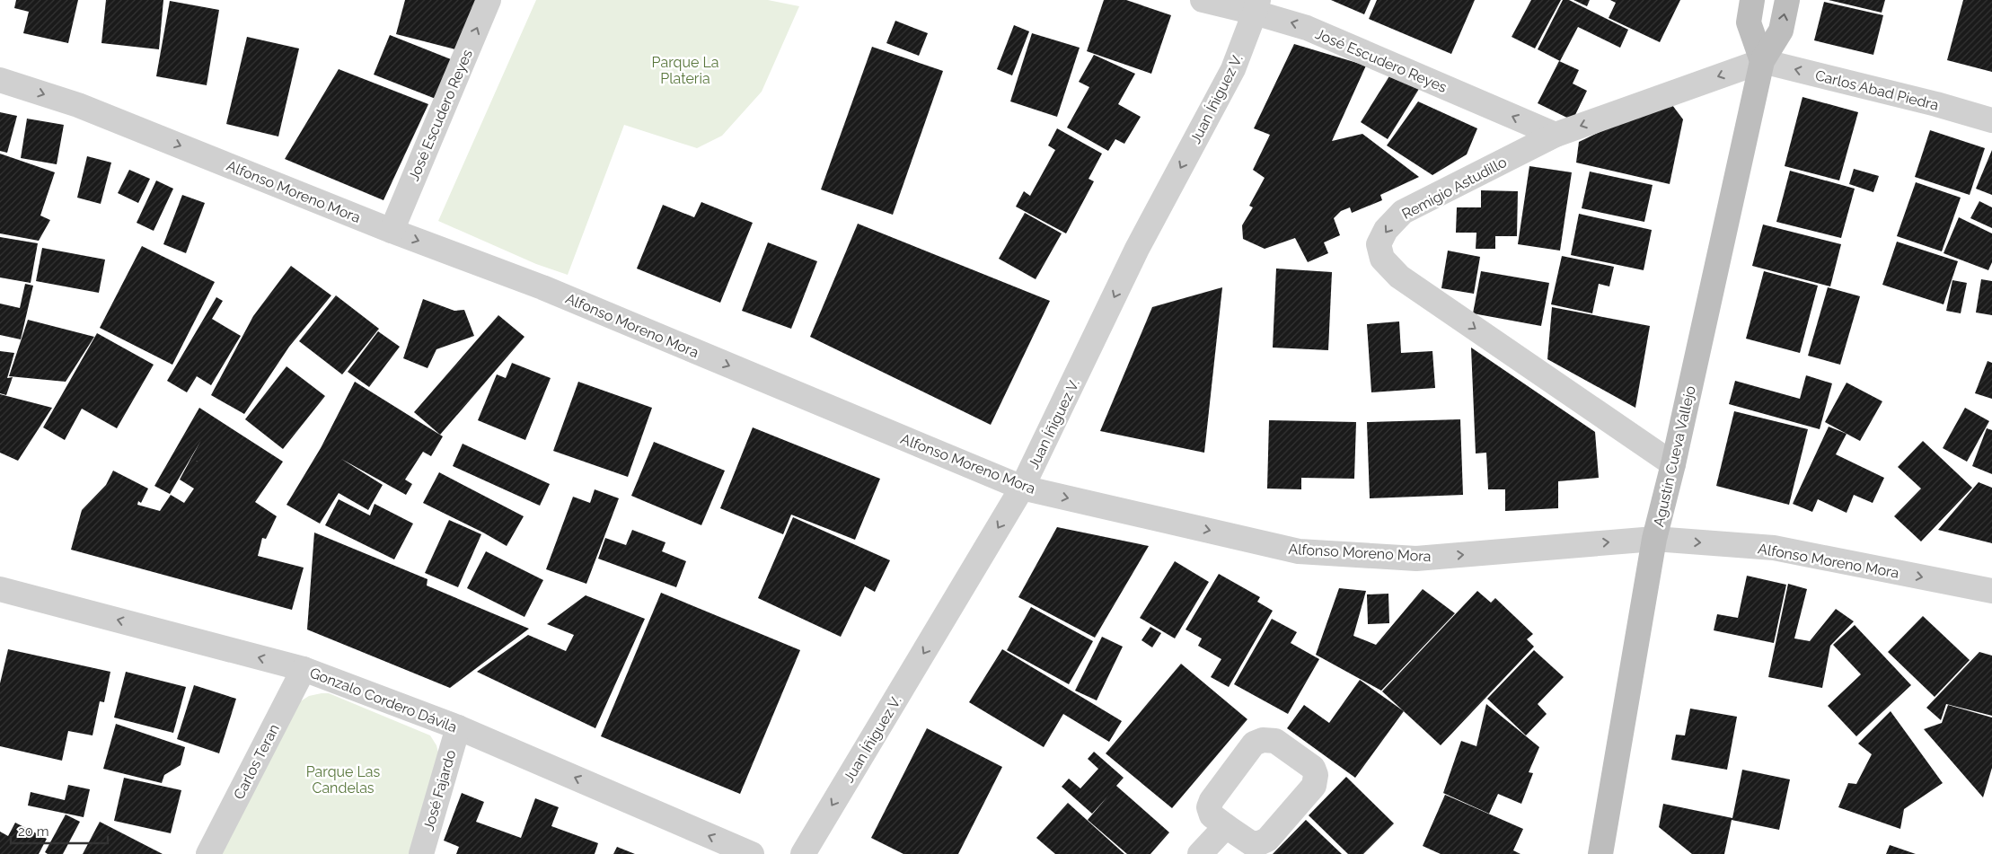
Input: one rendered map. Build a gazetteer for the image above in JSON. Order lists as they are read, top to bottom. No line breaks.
{"streets":{"street":["José Escudero Reyes","Carlos Abad Piedra","Juan Íñiguez V.","Remigio Astudillo","Alfonso Moreno Mora","Agustín Cueva Vallejo","Gonzalo Cordero Dávila","Carlos Teran","José Fajardo"]},"crossings":[["José Escudero Reyes","Juan Íñiguez V."],["José Escudero Reyes","Remigio Astudillo"],["José Escudero Reyes","Alfonso Moreno Mora"],["Carlos Abad Piedra","Remigio Astudillo"],["Carlos Abad Piedra","Agustín Cueva Vallejo"],["Juan Íñiguez V.","Alfonso Moreno Mora"],["Remigio Astudillo","Agustín Cueva Vallejo"],["Alfonso Moreno Mora","Agustín Cueva Vallejo"],["Gonzalo Cordero Dávila","Carlos Teran"],["Gonzalo Cordero Dávila","José Fajardo"]],"one_way":["Carlos Abad Piedra","Juan Íñiguez V.","Alfonso Moreno Mora","Gonzalo Cordero Dávila"],"parks":["Parque La Plateria","Parque Las Candelas"],"scale_bar":"20 m"}
